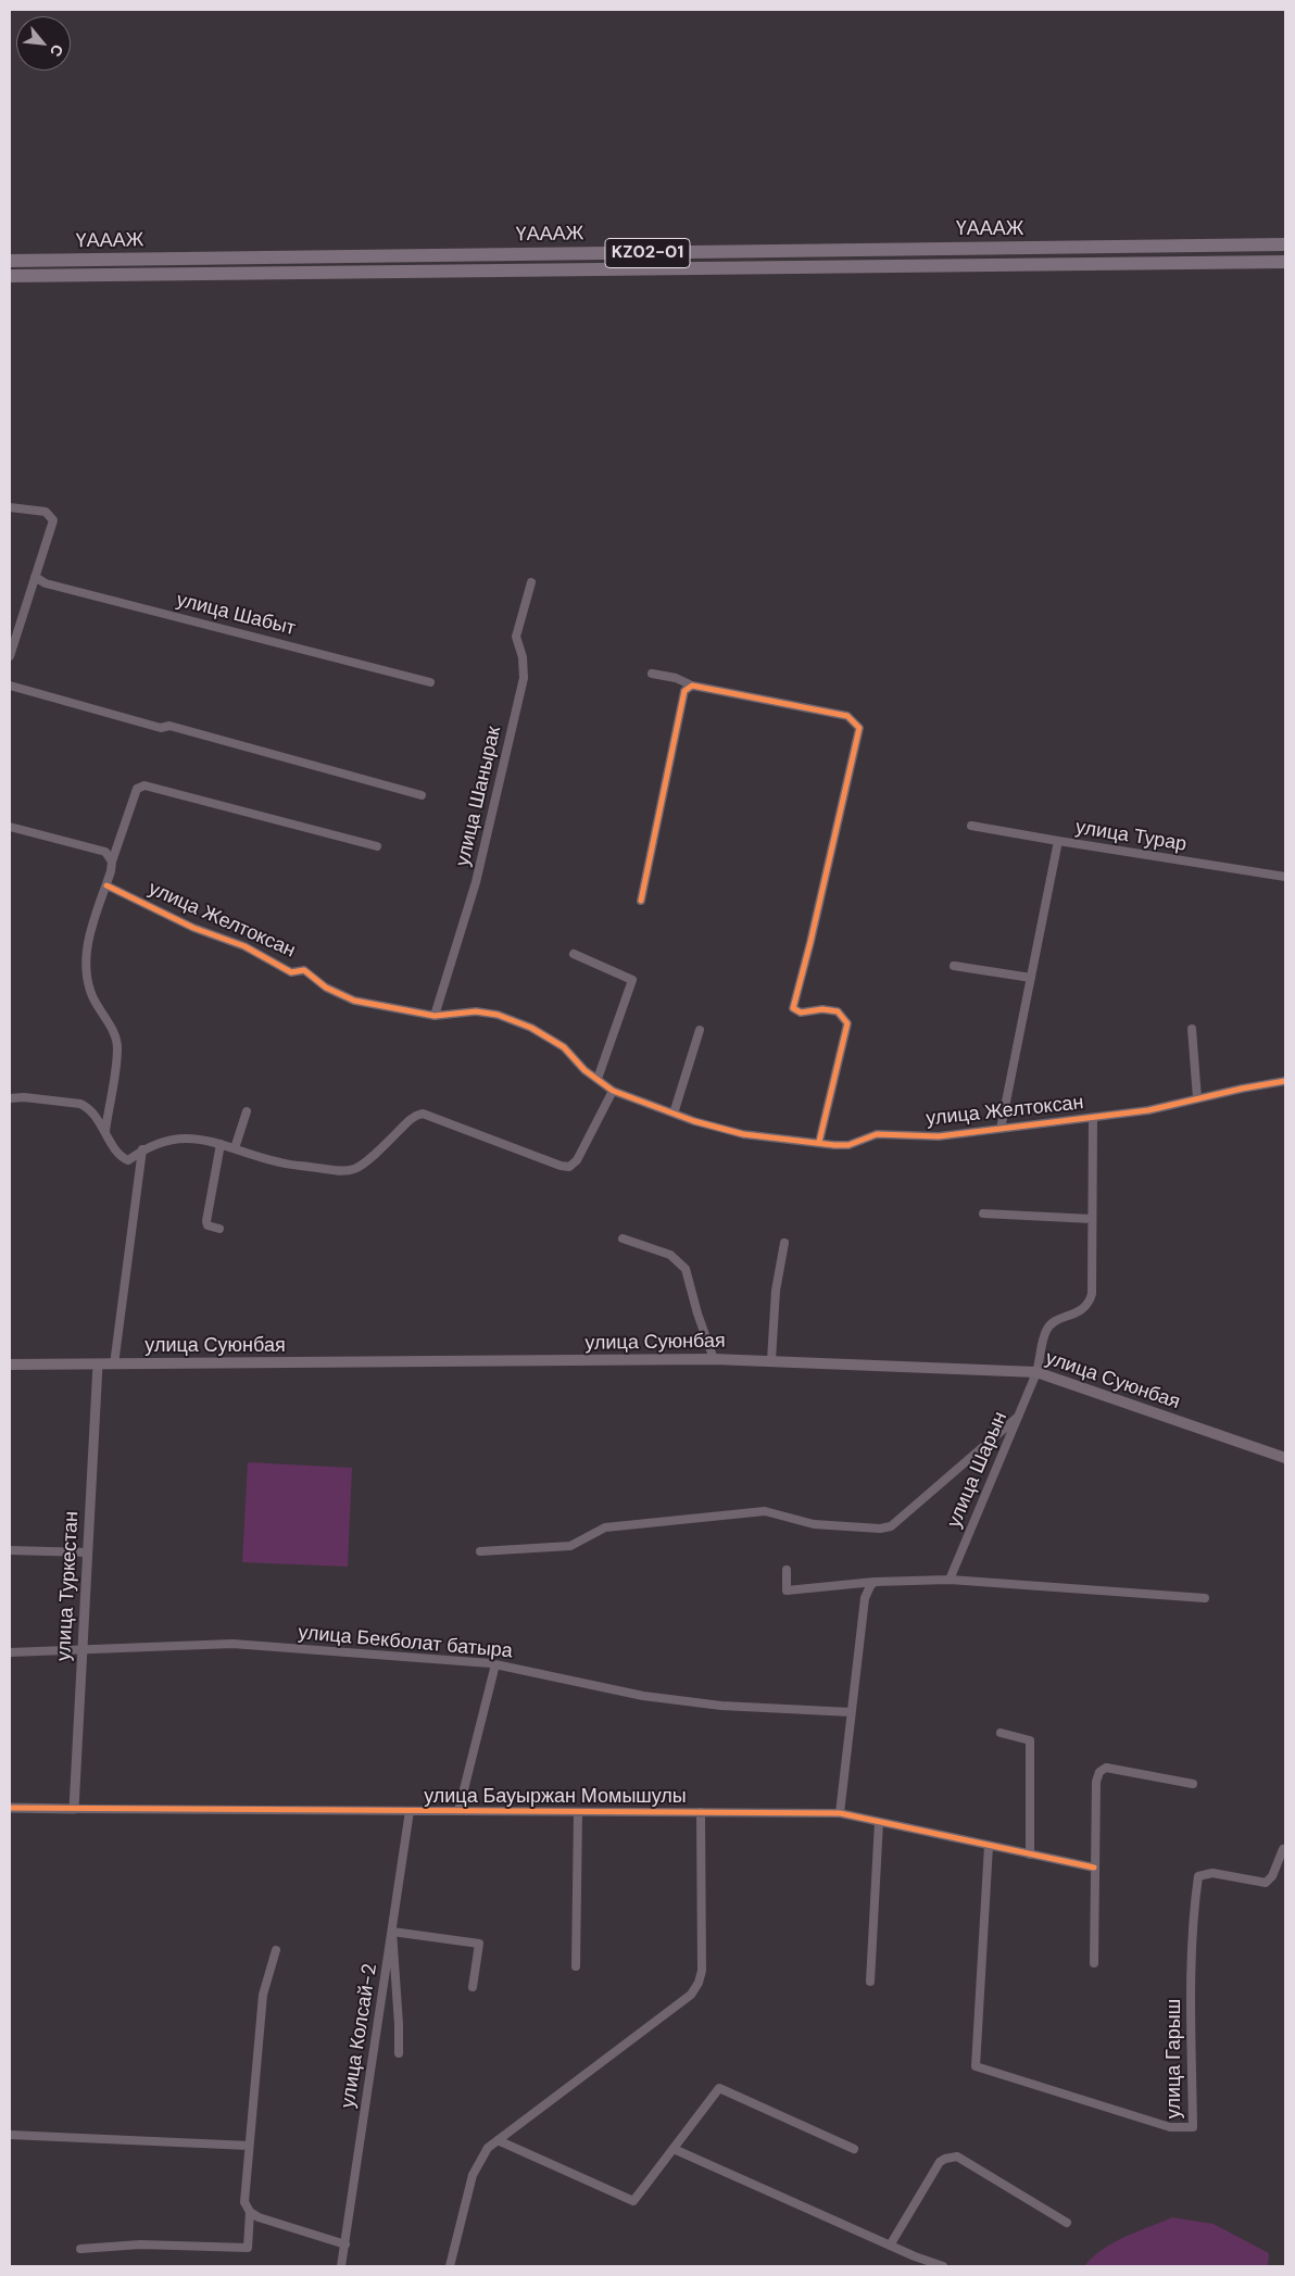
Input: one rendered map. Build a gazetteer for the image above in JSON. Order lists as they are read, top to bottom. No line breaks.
{"streets":{"highway":["ҮАААЖ","KZ02-01"],"main road":["улица Суюнбая"],"street":["улица Шабыт","улица Шанырак","улица Турар","улица Желтоксан","улица Шарын","улица Туркестан","улица Бекболат батыра","улица Бауыржан Момышулы","улица Колсай-2","улица Гарыш"]},"crossings":[["улица Шанырак","улица Желтоксан"],["улица Суюнбая","улица Шарын"],["улица Суюнбая","улица Туркестан"],["улица Туркестан","улица Бекболат батыра"],["улица Туркестан","улица Бауыржан Момышулы"],["улица Бауыржан Момышулы","улица Колсай-2"],["улица Бауыржан Момышулы","улица Гарыш"]],"north":"bottom right"}
